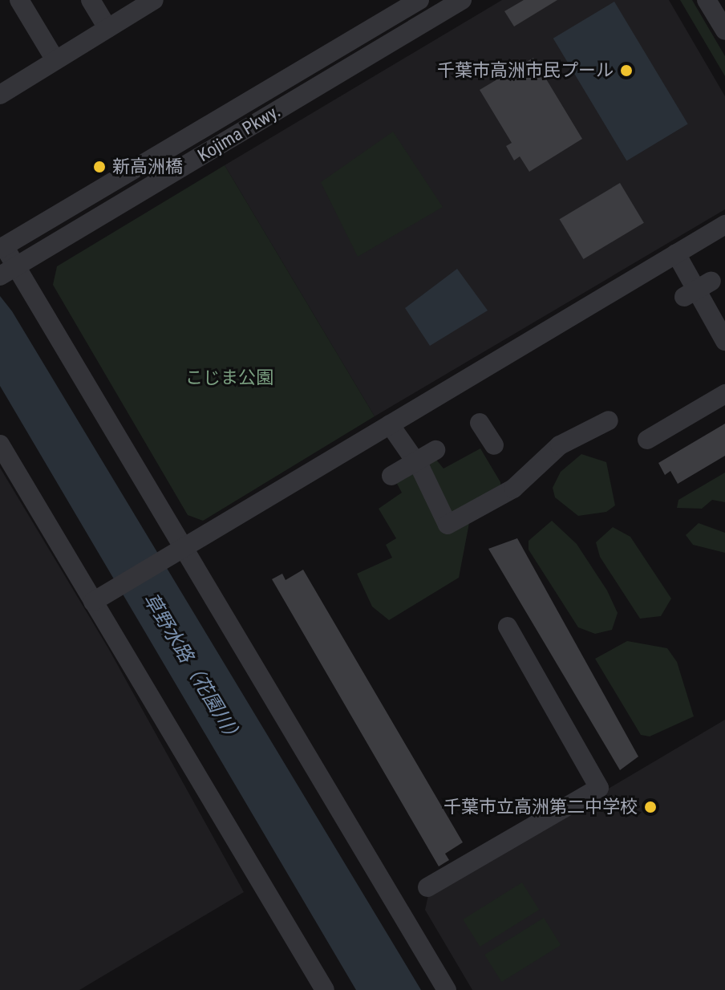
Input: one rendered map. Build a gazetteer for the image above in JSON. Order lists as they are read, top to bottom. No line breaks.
{"streets":{"street":["Kojima Pkwy."]},"water":["草野水路（花園川）"],"parks":["こじま公園"],"places":["千葉市高洲市民プール","新高洲橋","千葉市立高洲第二中学校"]}
